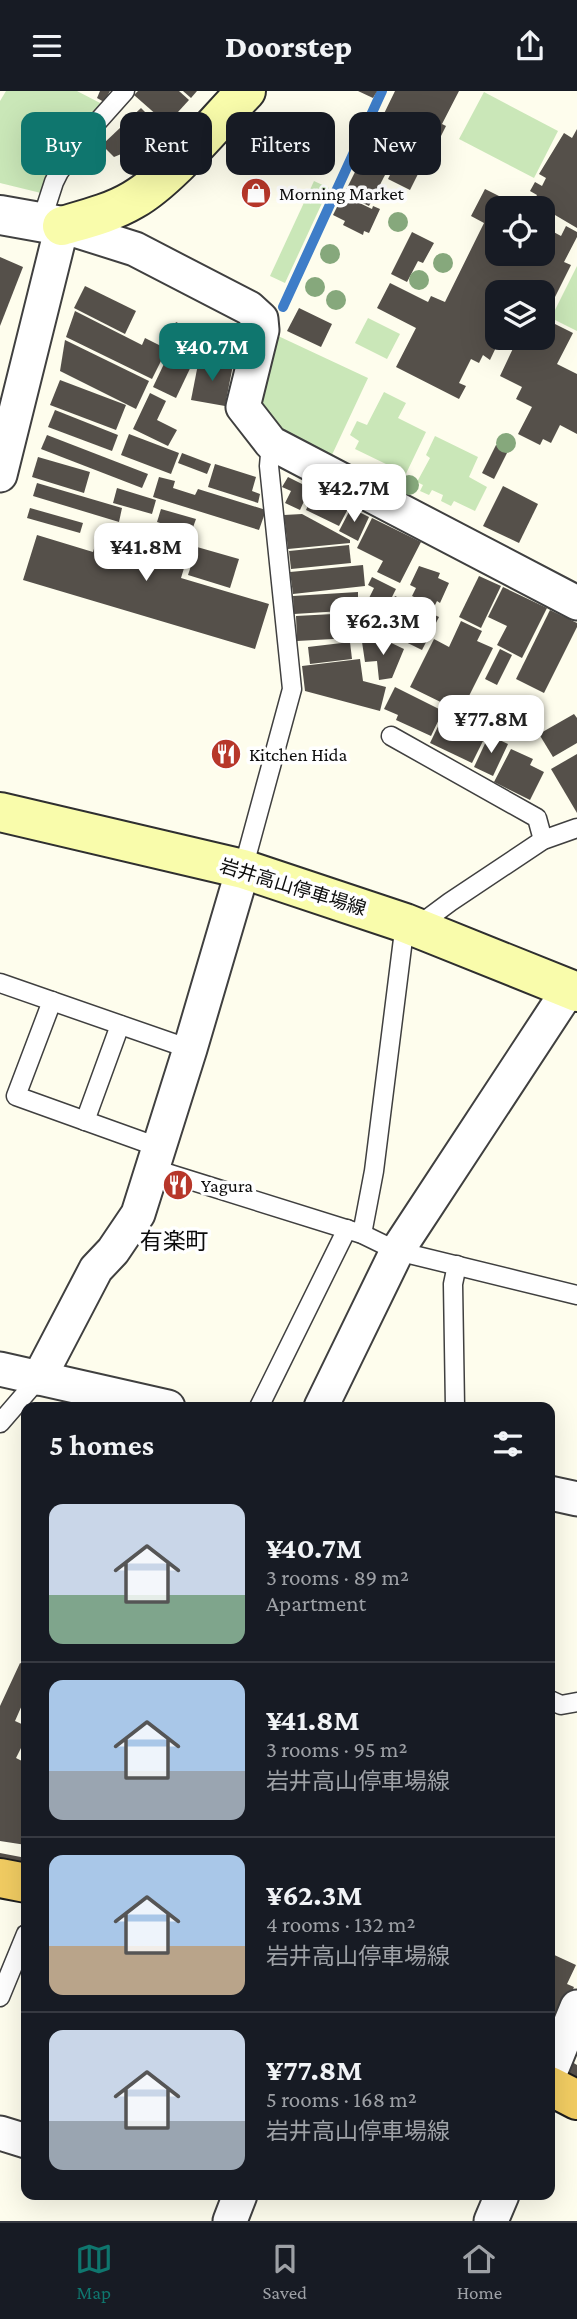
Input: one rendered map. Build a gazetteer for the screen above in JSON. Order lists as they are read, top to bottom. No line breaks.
{"streets":{"main road":["岩井高山停車場線"]},"districts":["有楽町"],"places":{"shop":["Morning Market"],"restaurant":["Kitchen Hida","Yagura"]},"page":{"header":"Doorstep","chip":["Buy","Rent","Filters","New"],"price":["¥40.7M","¥42.7M","¥41.8M","¥62.3M","¥77.8M"],"heading":"5 homes","list":[{"name":"¥40.7M","note":"3 rooms · 89 m² · Apartment"},{"name":"¥41.8M","note":"3 rooms · 95 m² · 岩井高山停車場線"},{"name":"¥62.3M","note":"4 rooms · 132 m² · 岩井高山停車場線"},{"name":"¥77.8M","note":"5 rooms · 168 m² · 岩井高山停車場線"}],"tabs":["Map","Saved","Home"]}}
